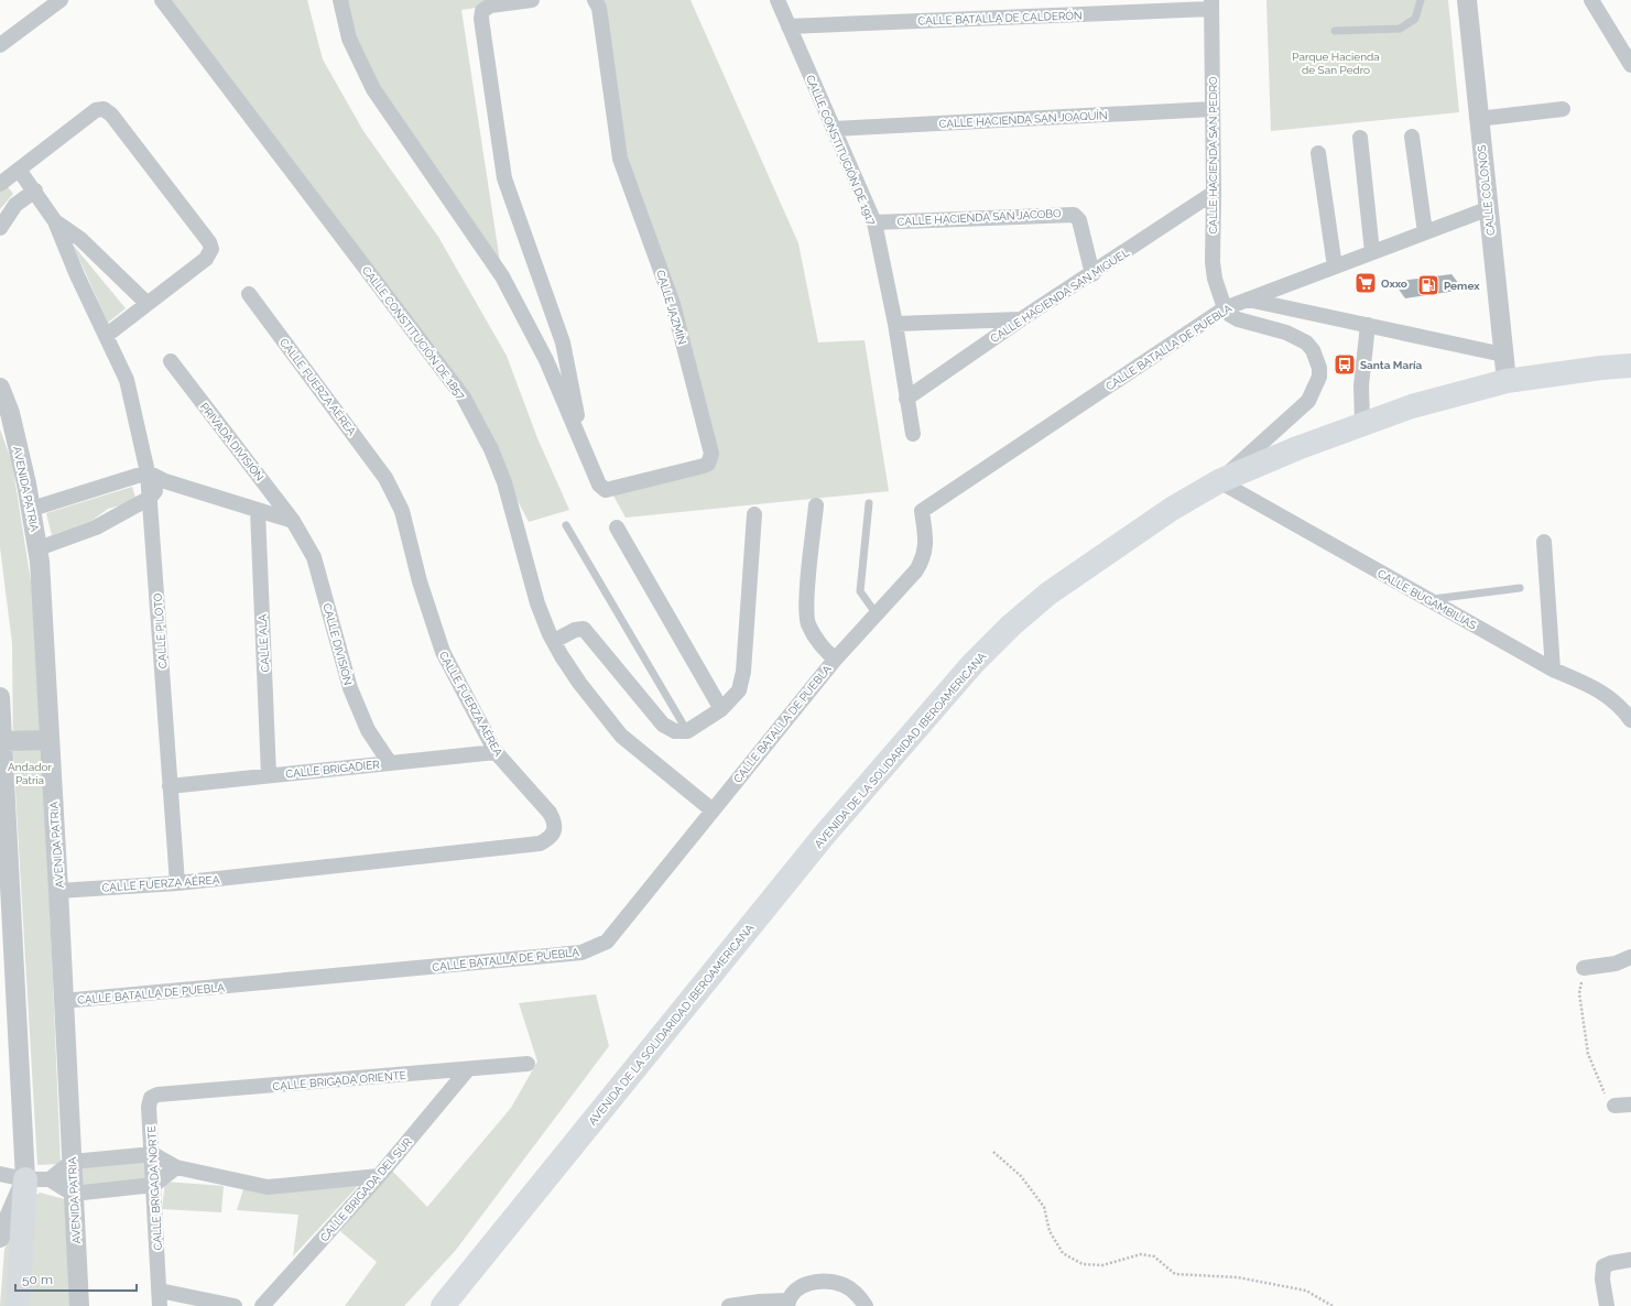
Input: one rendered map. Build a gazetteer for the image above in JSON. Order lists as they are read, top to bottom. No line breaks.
{"streets":{"highway":["AVENIDA DE LA SOLIDARIDAD IBEROAMERICANA"],"street":["CALLE BATALLA DE CALDERÓN","CALLE HACIENDA SAN JOAQUÍN","CALLE CONSTITUCIÓN DE 1917","CALLE HACIENDA SAN PEDRO","CALLE COLONOS","CALLE HACIENDA SAN JACOBO","CALLE HACIENDA SAN MIGUEL","CALLE JAZMÍN","CALLE CONSTITUCIÓN DE 1857","CALLE BATALLA DE PUEBLA","CALLE FUERZA AÉREA","PRIVADA DIVISIÓN","AVENIDA PATRIA","CALLE BUGAMBILIAS","CALLE PILOTO","CALLE ALA","CALLE DIVISIÓN","CALLE BRIGADIER","CALLE BRIGADA ORIENTE","CALLE BRIGADA NORTE","CALLE BRIGADA DEL SUR"]},"crossings":[["CALLE BATALLA DE CALDERÓN","CALLE CONSTITUCIÓN DE 1917"],["CALLE BATALLA DE CALDERÓN","CALLE HACIENDA SAN PEDRO"],["CALLE HACIENDA SAN JOAQUÍN","CALLE CONSTITUCIÓN DE 1917"],["CALLE HACIENDA SAN JOAQUÍN","CALLE HACIENDA SAN PEDRO"],["CALLE CONSTITUCIÓN DE 1917","CALLE HACIENDA SAN JACOBO"],["CALLE CONSTITUCIÓN DE 1917","CALLE HACIENDA SAN MIGUEL"],["CALLE HACIENDA SAN PEDRO","CALLE HACIENDA SAN MIGUEL"],["CALLE HACIENDA SAN PEDRO","CALLE BATALLA DE PUEBLA"],["CALLE COLONOS","CALLE BATALLA DE PUEBLA"],["CALLE COLONOS","AVENIDA DE LA SOLIDARIDAD IBEROAMERICANA"],["CALLE HACIENDA SAN JACOBO","CALLE HACIENDA SAN MIGUEL"],["CALLE CONSTITUCIÓN DE 1857","CALLE BATALLA DE PUEBLA"],["CALLE BATALLA DE PUEBLA","AVENIDA PATRIA"],["CALLE FUERZA AÉREA","AVENIDA PATRIA"],["CALLE FUERZA AÉREA","CALLE PILOTO"],["CALLE FUERZA AÉREA","CALLE BRIGADIER"],["PRIVADA DIVISIÓN","CALLE DIVISIÓN"],["CALLE BUGAMBILIAS","AVENIDA DE LA SOLIDARIDAD IBEROAMERICANA"],["CALLE PILOTO","CALLE BRIGADIER"],["CALLE ALA","CALLE BRIGADIER"],["CALLE DIVISIÓN","CALLE BRIGADIER"],["CALLE BRIGADA ORIENTE","CALLE BRIGADA NORTE"],["CALLE BRIGADA ORIENTE","CALLE BRIGADA DEL SUR"]],"parks":["Parque Hacienda de San Pedro","Andador Patria"],"places":{"supermarket":["Oxxo"],"fuel station":["Pemex"],"bus stop":["Santa María"]},"scale_bar":"50 m"}
